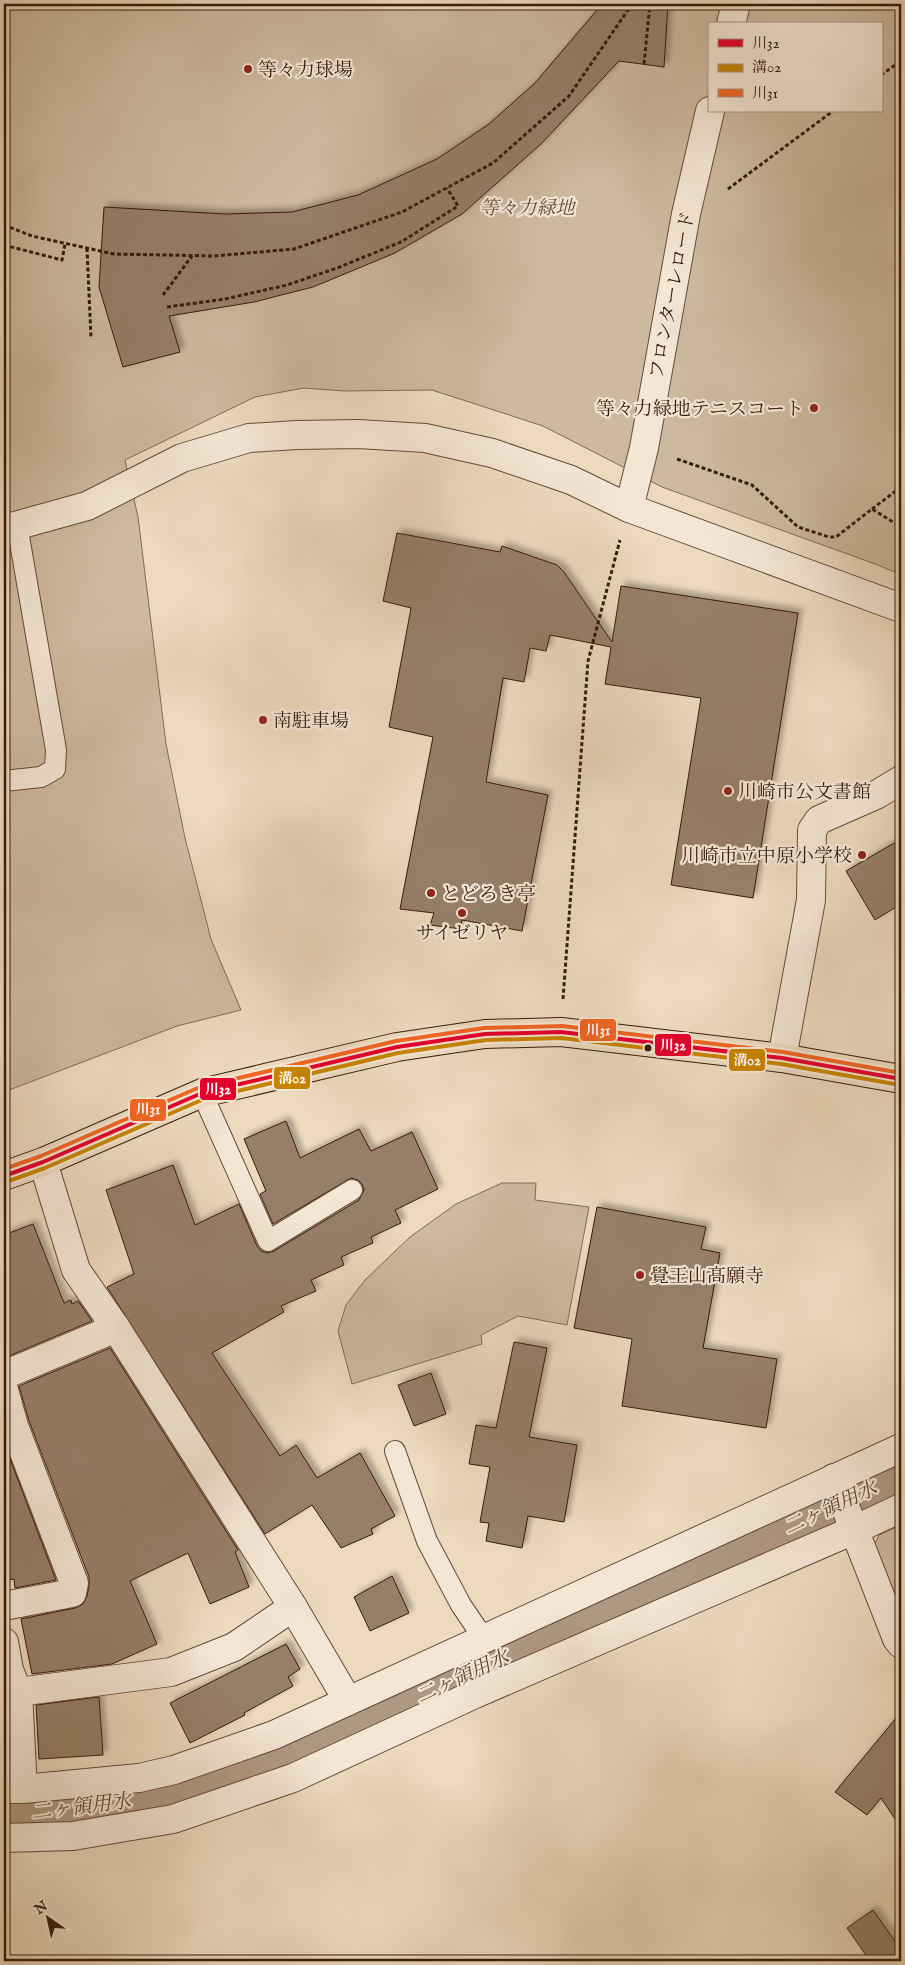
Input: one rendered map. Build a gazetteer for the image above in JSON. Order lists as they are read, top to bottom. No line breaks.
{"streets":{"street":["フロンターレロード"]},"water":["二ヶ領用水"],"parks":["等々力緑地"],"places":["等々力球場","等々力緑地テニスコート","南駐車場","川崎市公文書館","川崎市立中原小学校","とどろき亭","サイゼリヤ","覺王山髙願寺"],"lines":["transit line 川31","transit line 川32","transit line 溝02"],"legend":["川32","溝02","川31"],"north":"top left"}
